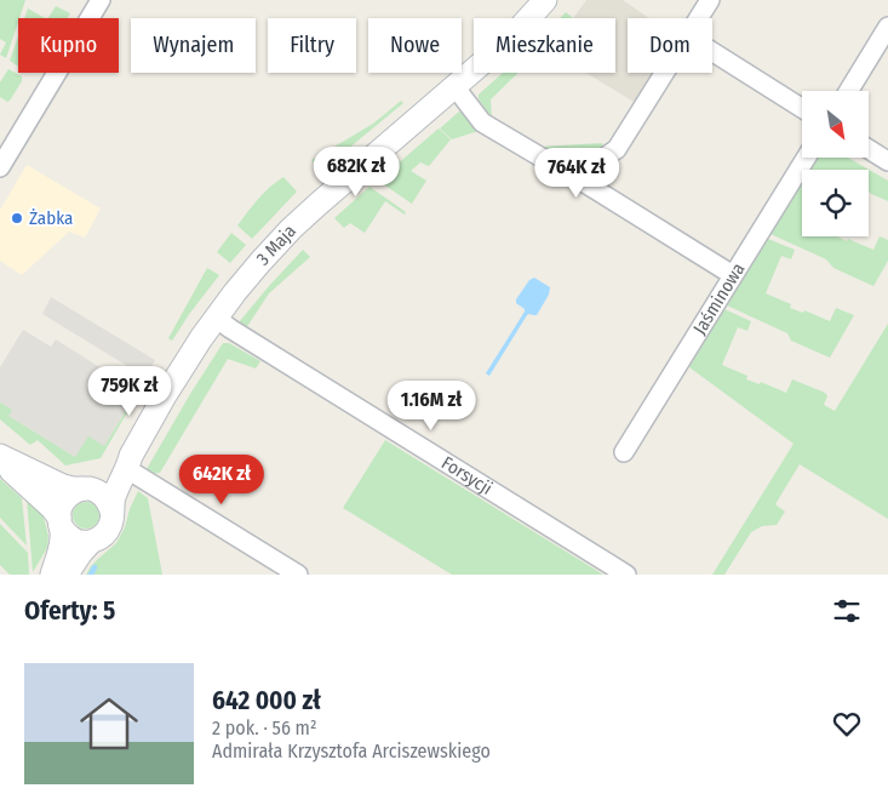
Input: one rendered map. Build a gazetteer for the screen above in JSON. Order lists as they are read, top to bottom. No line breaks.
{"streets":{"street":["3 Maja","Jaśminowa","Forsycji"]},"crossings":[["3 Maja","Forsycji"]],"places":["Żabka"],"north":"bottom right","page":{"chip":["Kupno","Wynajem","Filtry","Nowe","Mieszkanie","Dom"],"price":["682K zł","764K zł","759K zł","1.16M zł","642K zł"],"heading":"Oferty: 5","list":[{"name":"642 000 zł","note":"2 pok. · 56 m² · Admirała Krzysztofa Arciszewskiego"}]}}
